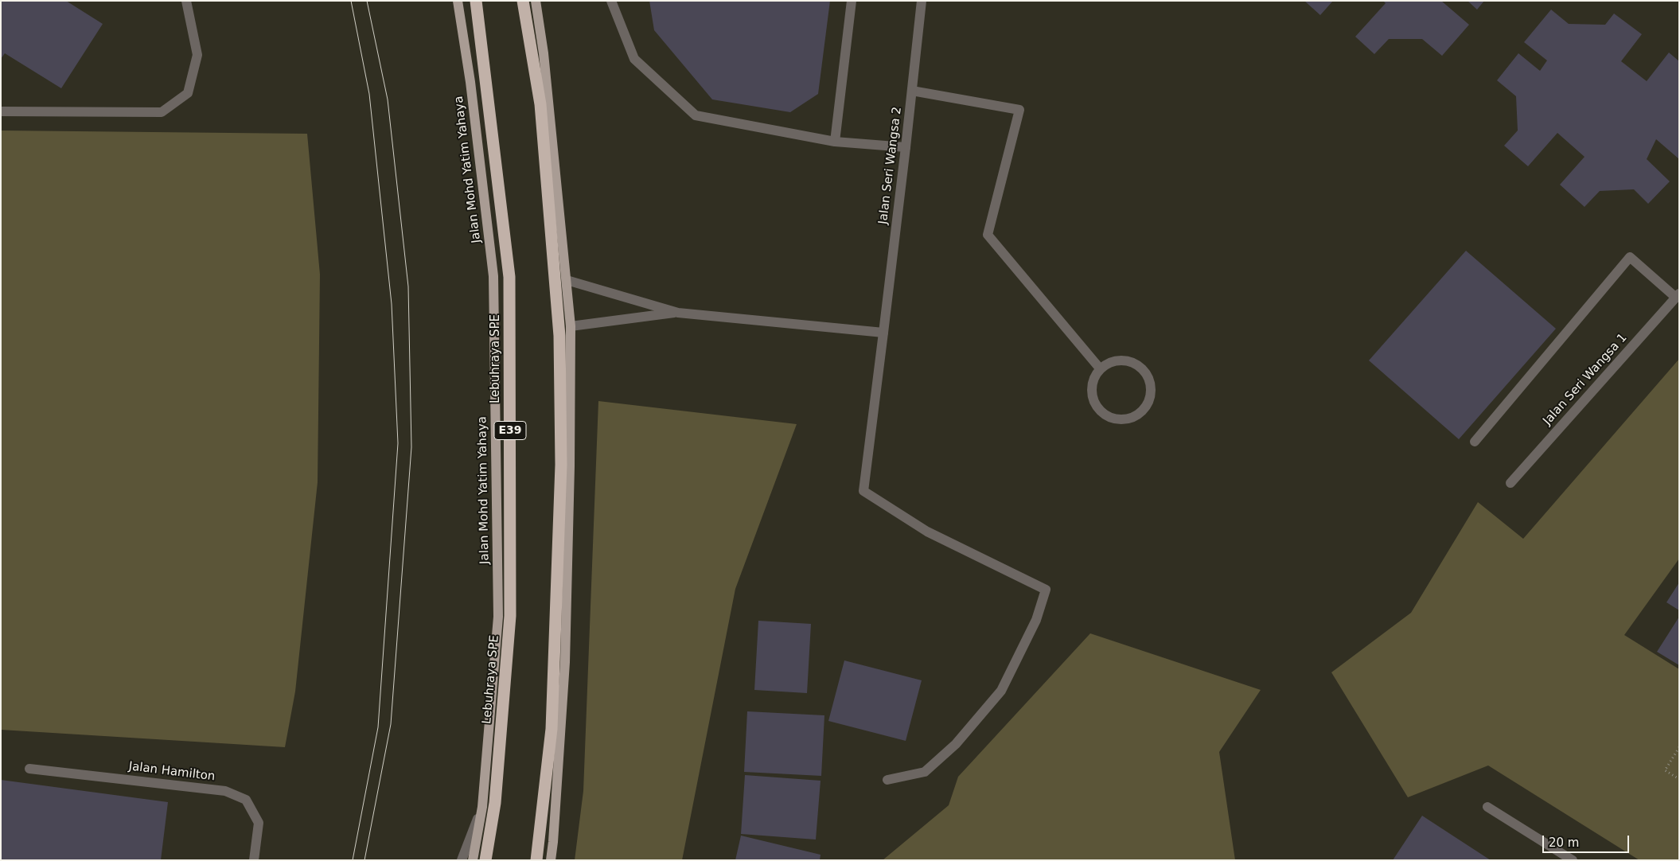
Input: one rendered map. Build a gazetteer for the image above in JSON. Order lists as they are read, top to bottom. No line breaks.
{"streets":{"highway":["Lebuhraya SPE","E39"],"main road":["Jalan Mohd Yatim Yahaya"],"street":["Jalan Seri Wangsa 2","Jalan Seri Wangsa 1","Jalan Hamilton"]},"scale_bar":"20 m"}
